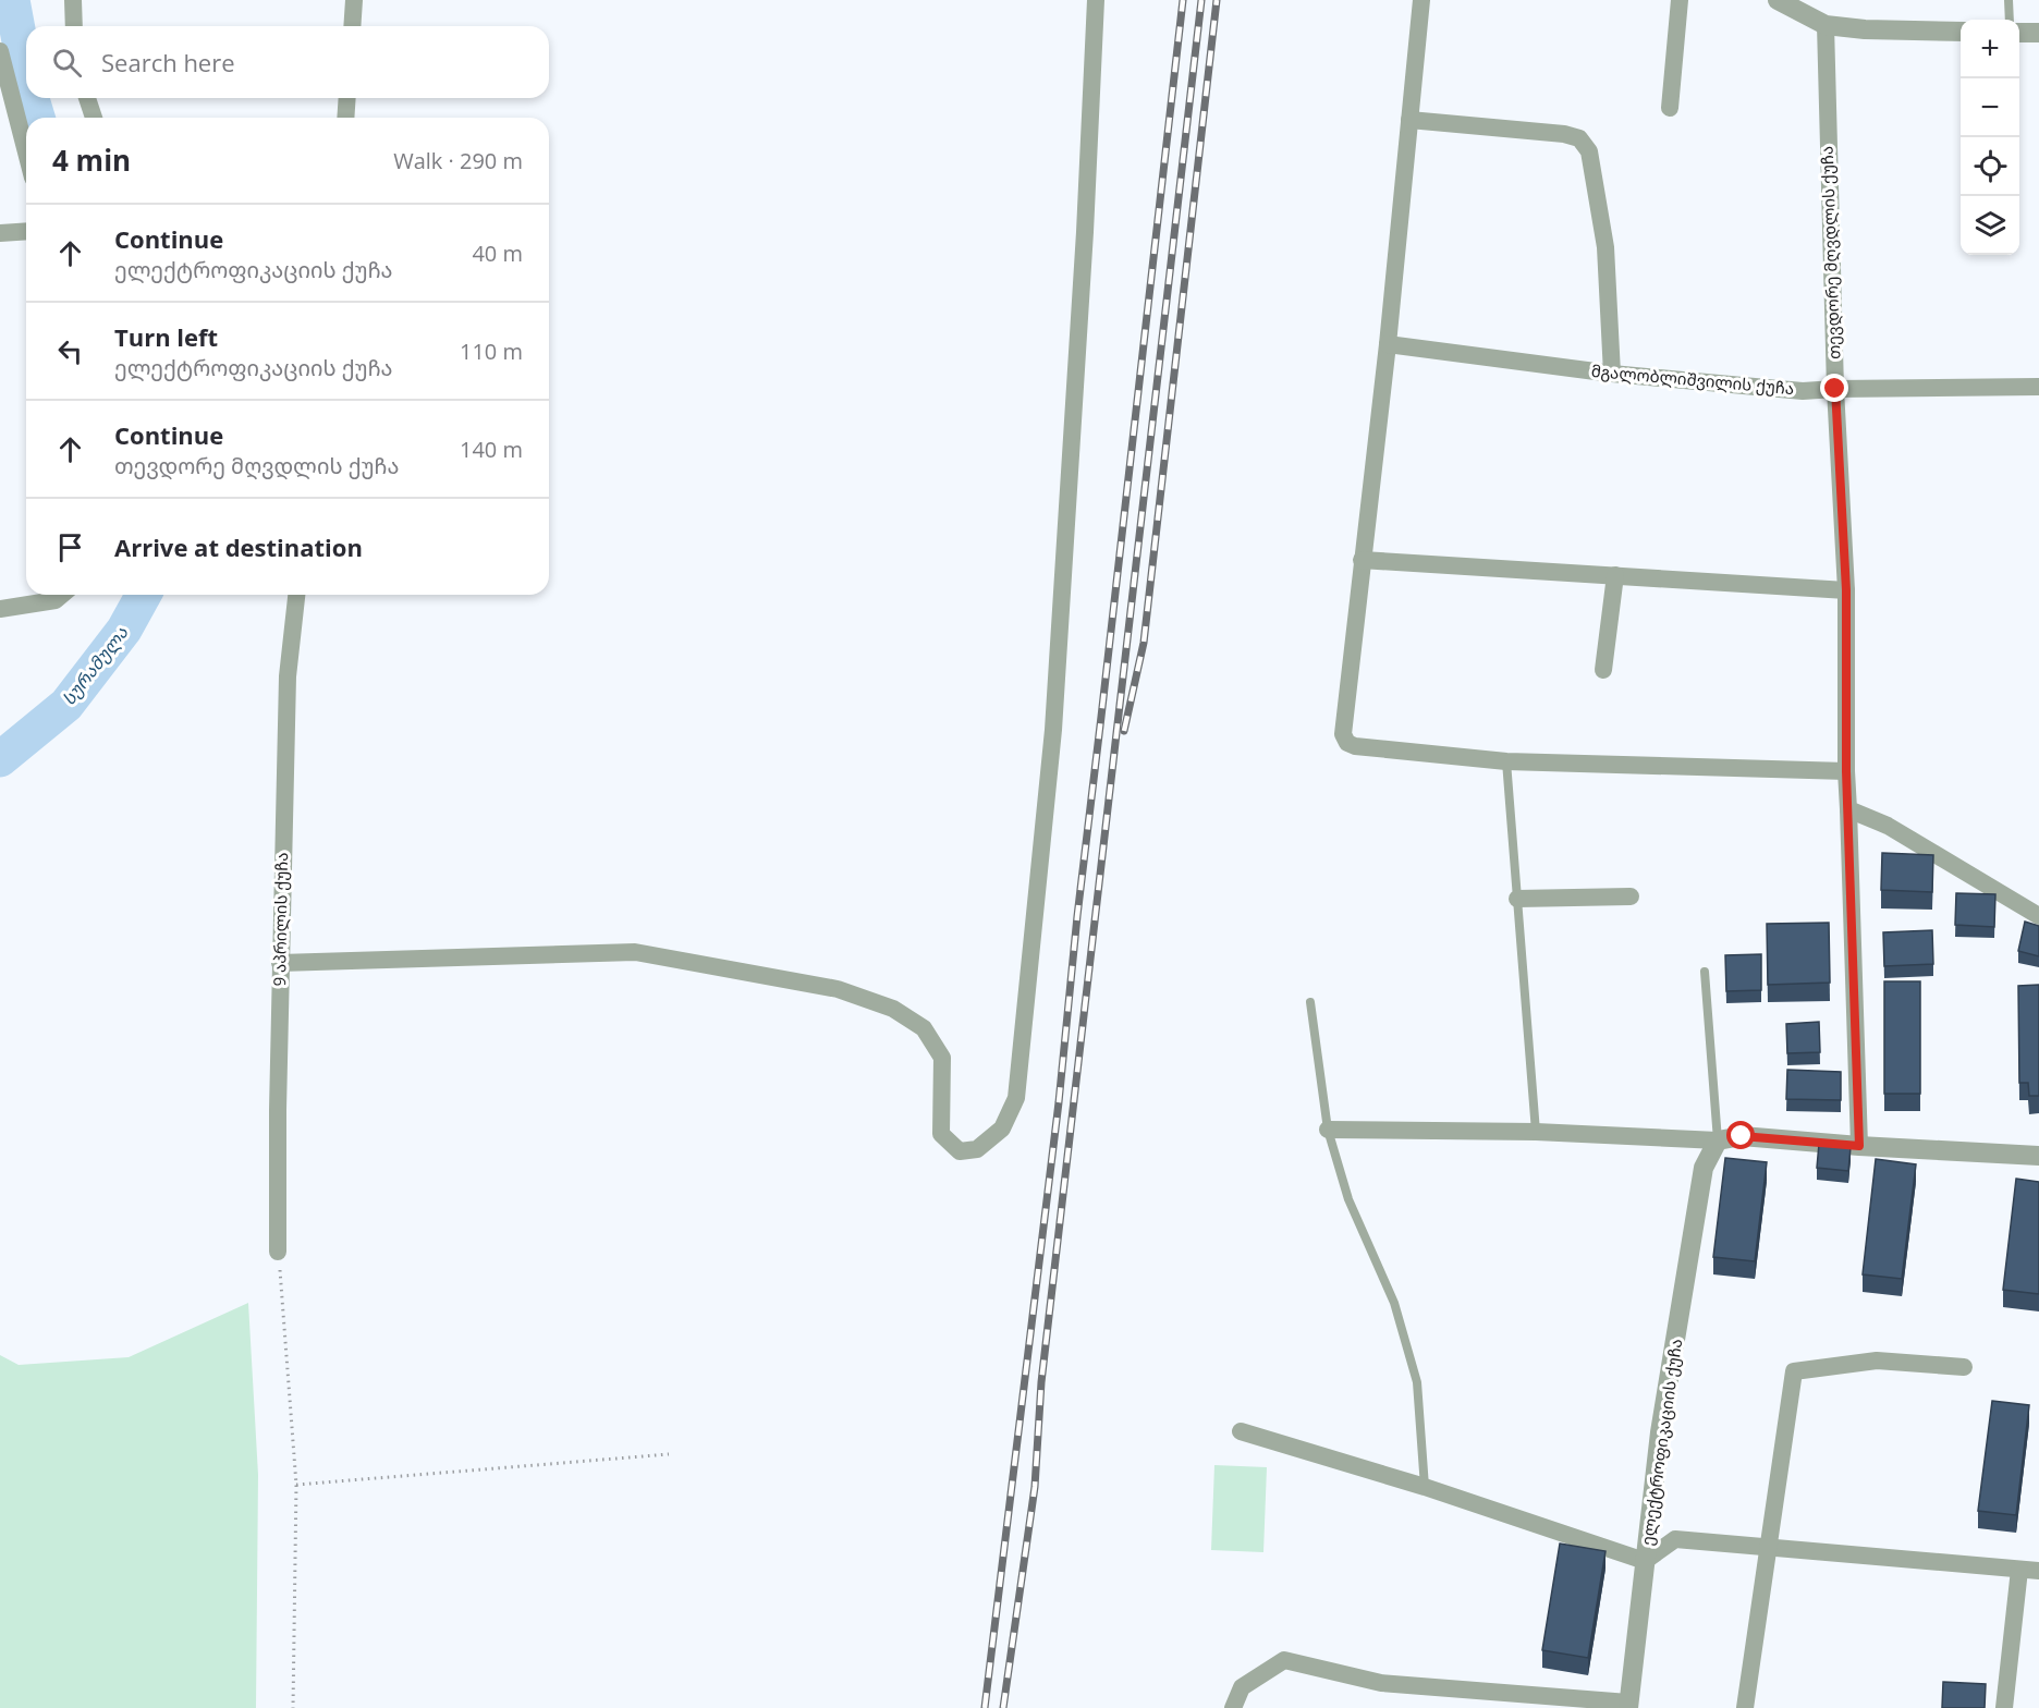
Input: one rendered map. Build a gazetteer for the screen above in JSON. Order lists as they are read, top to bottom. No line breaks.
{"streets":{"street":["თევდორე მღვდლის ქუჩა","მგალობლიშვილის ქუჩა","9 აპრილის ქუჩა","ელექტროფიკაციის ქუჩა"]},"crossings":[["თევდორე მღვდლის ქუჩა","მგალობლიშვილის ქუჩა"]],"water":["სურამულა"],"page":{"map_buttons":["+","−"],"search":"Search here","heading":["4 min","Walk · 290 m"],"list":[["Continue","ელექტროფიკაციის ქუჩა","40 m"],["Turn left","ელექტროფიკაციის ქუჩა","110 m"],["Continue","თევდორე მღვდლის ქუჩა","140 m"],"Arrive at destination"]}}
